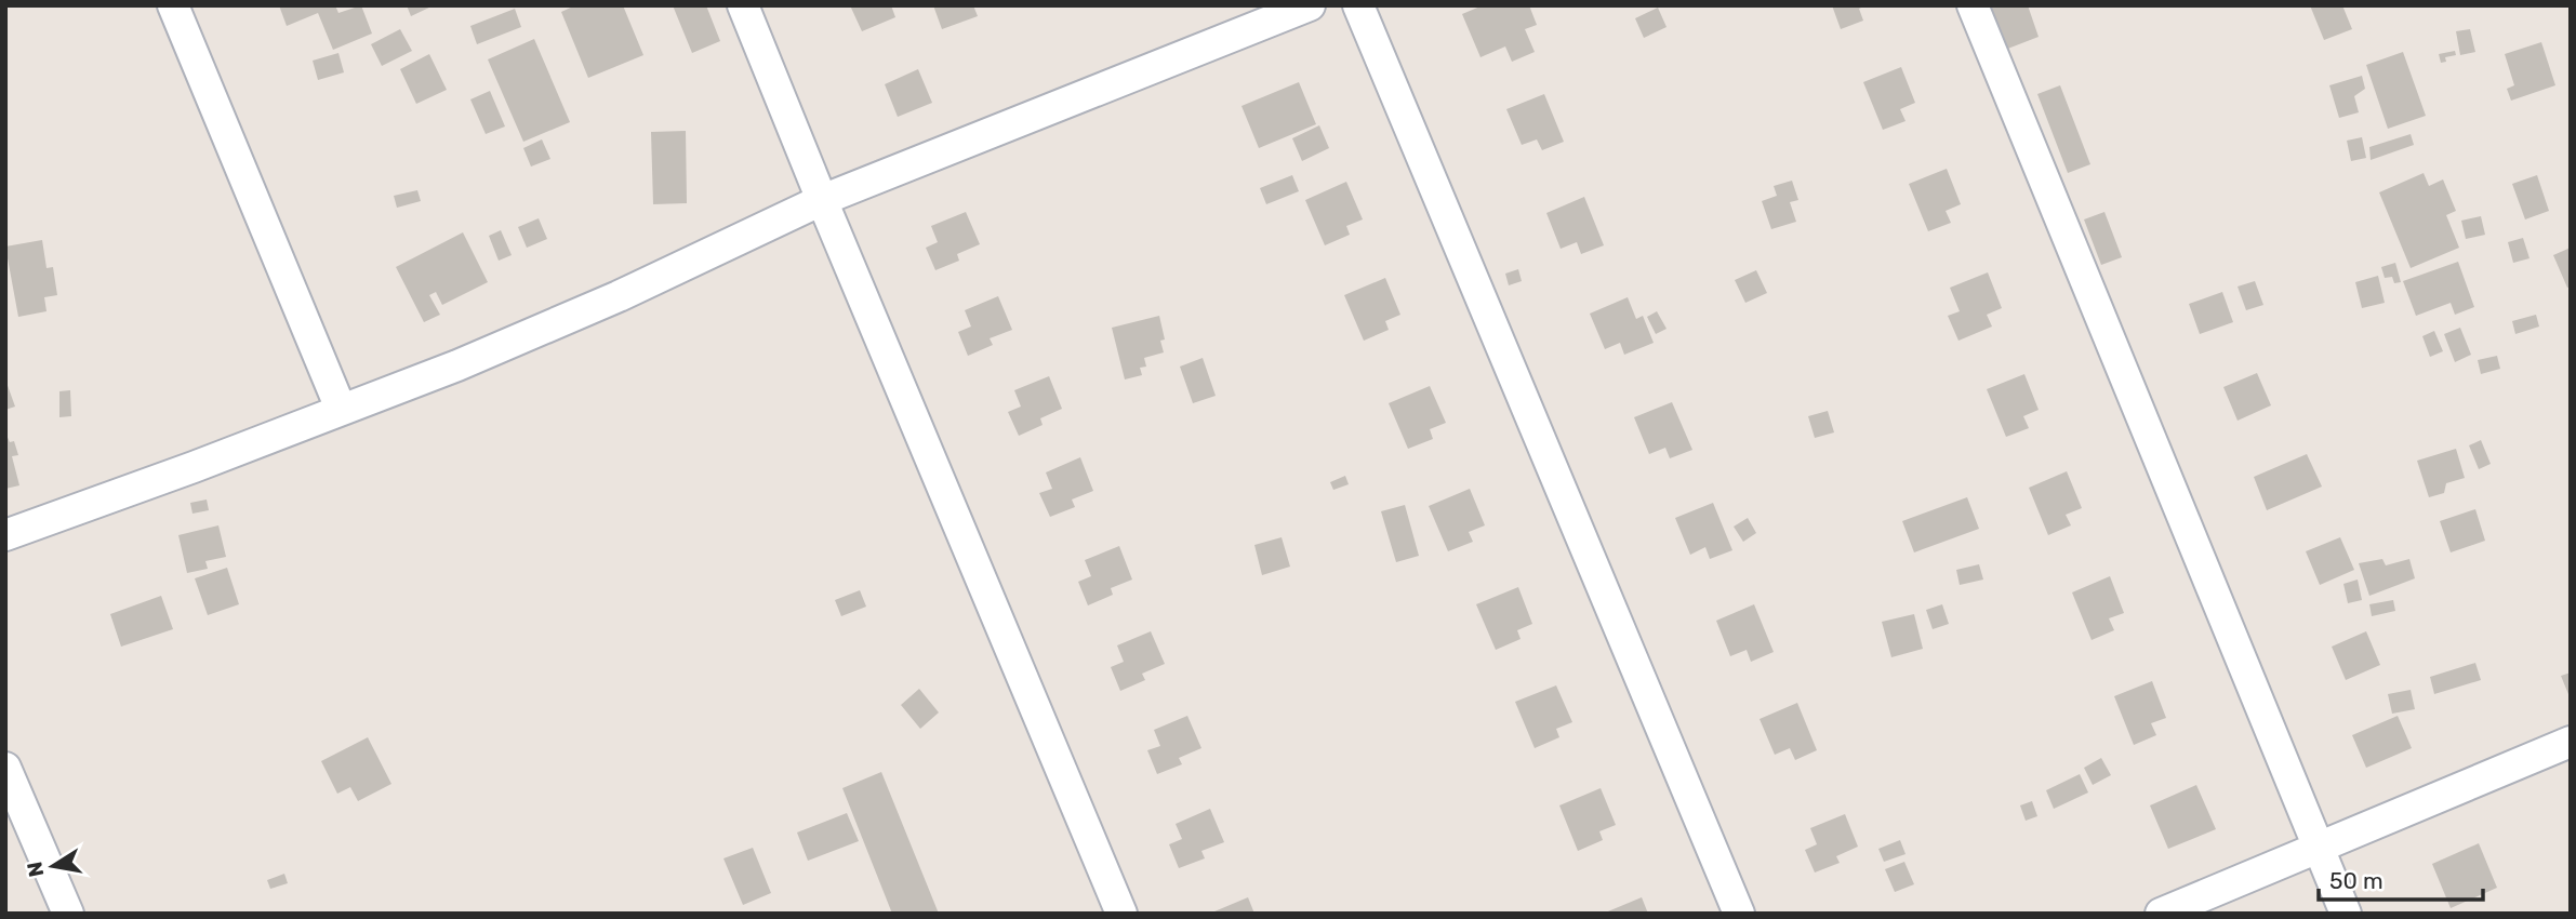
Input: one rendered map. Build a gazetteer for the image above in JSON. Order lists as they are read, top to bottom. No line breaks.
{"scale_bar":"50 m","north":"left"}
